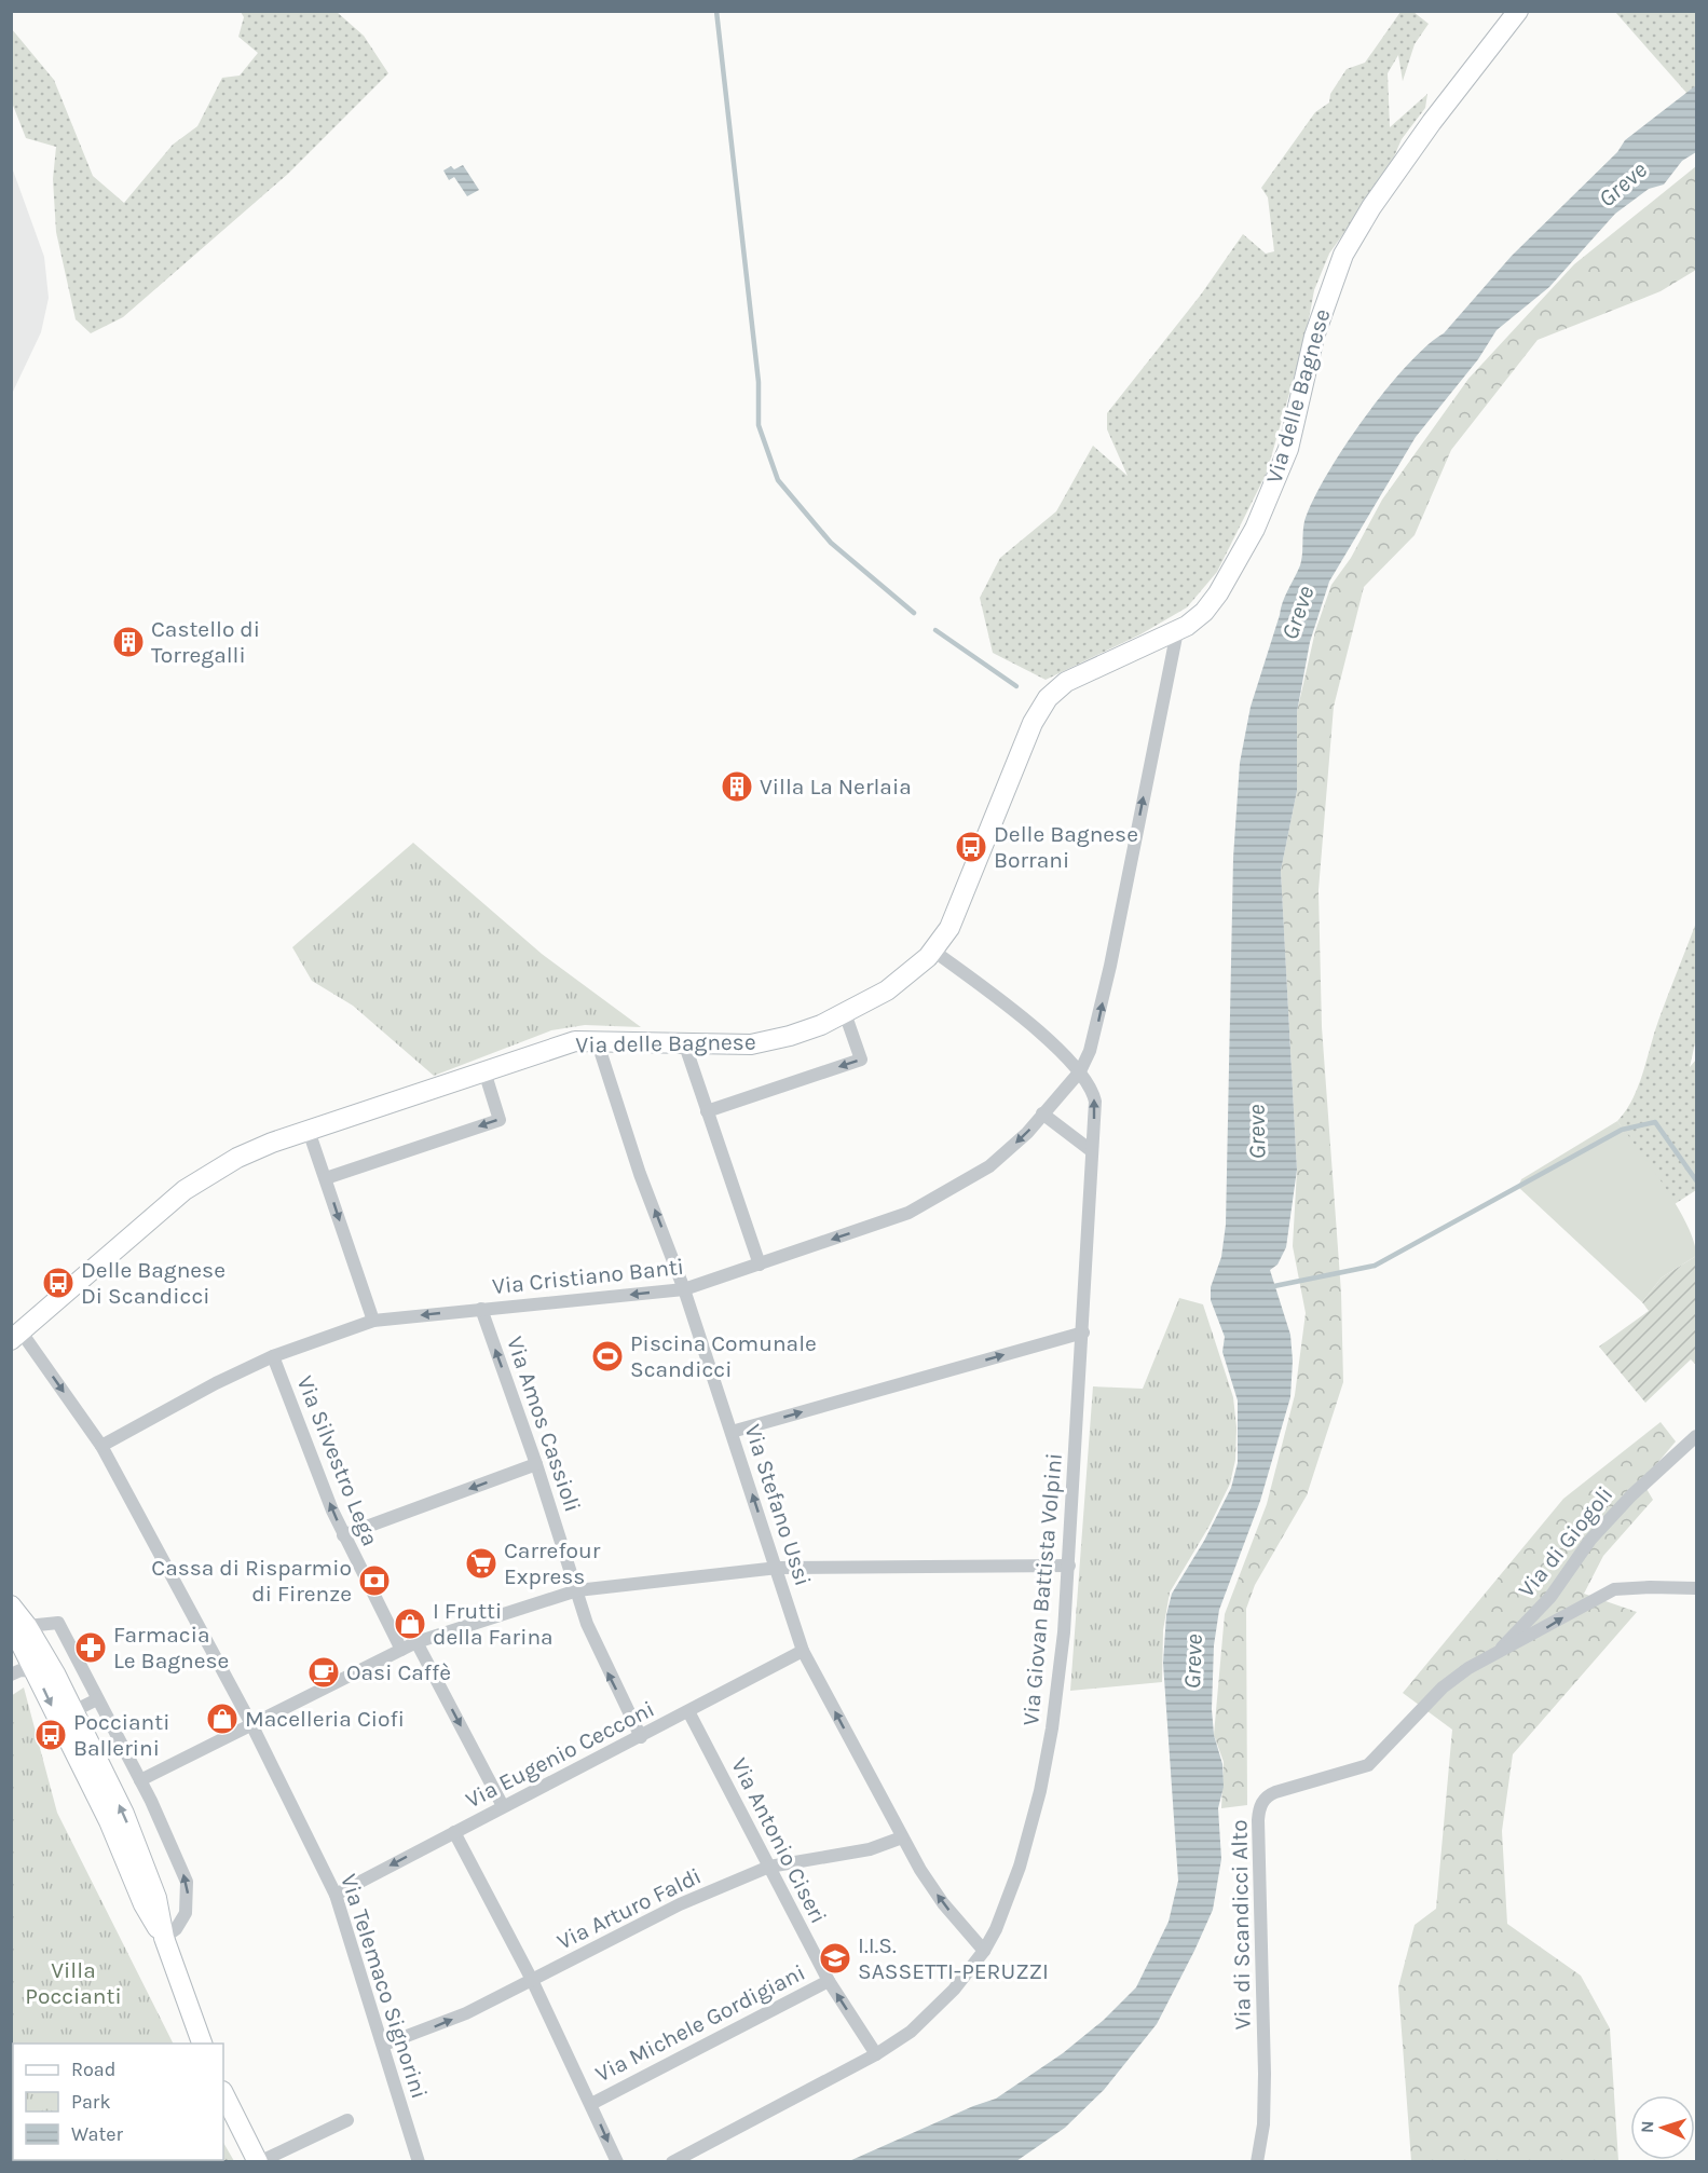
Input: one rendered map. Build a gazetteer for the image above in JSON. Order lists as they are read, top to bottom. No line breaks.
{"streets":{"main road":["Via delle Bagnese"],"street":["Via Cristiano Banti","Via Amos Cassioli","Via Silvestro Lega","Via Stefano Ussi","Via di Giogoli","Via Giovan Battista Volpini","Via Eugenio Cecconi","Via Antonio Ciseri","Via Arturo Faldi","Via di Scandicci Alto","Via Telemaco Signorini","Via Michele Gordigiani"]},"crossings":[["Via delle Bagnese","Via Cristiano Banti"],["Via delle Bagnese","Via Stefano Ussi"],["Via delle Bagnese","Via Telemaco Signorini"],["Via Cristiano Banti","Via Amos Cassioli"],["Via Cristiano Banti","Via Silvestro Lega"],["Via Cristiano Banti","Via Stefano Ussi"],["Via Cristiano Banti","Via Giovan Battista Volpini"],["Via Cristiano Banti","Via Telemaco Signorini"],["Via Amos Cassioli","Via Eugenio Cecconi"],["Via Stefano Ussi","Via Giovan Battista Volpini"],["Via Stefano Ussi","Via Eugenio Cecconi"],["Via Stefano Ussi","Via Arturo Faldi"],["Via di Giogoli","Via di Scandicci Alto"],["Via Giovan Battista Volpini","Via Antonio Ciseri"],["Via Eugenio Cecconi","Via Antonio Ciseri"],["Via Eugenio Cecconi","Via Telemaco Signorini"],["Via Antonio Ciseri","Via Arturo Faldi"],["Via Antonio Ciseri","Via Michele Gordigiani"],["Via Arturo Faldi","Via Telemaco Signorini"]],"one_way":["Via Amos Cassioli","Via Silvestro Lega","Via Stefano Ussi"],"water":["Greve"],"parks":["Villa Poccianti"],"places":{"building":["Castello di Torregalli","Villa La Nerlaia"],"bus stop":["Delle Bagnese Borrani","Delle Bagnese Di Scandicci","Poccianti Ballerini"],"sports":["Piscina Comunale Scandicci"],"supermarket":["Carrefour Express"],"bank":["Cassa di Risparmio di Firenze"],"shop":["I Frutti della Farina","Macelleria Ciofi"],"pharmacy":["Farmacia Le Bagnese"],"cafe":["Oasi Caffè"],"school or university":["I.I.S. SASSETTI-PERUZZI"]},"legend":["Road","Park","Water"],"north":"left"}
